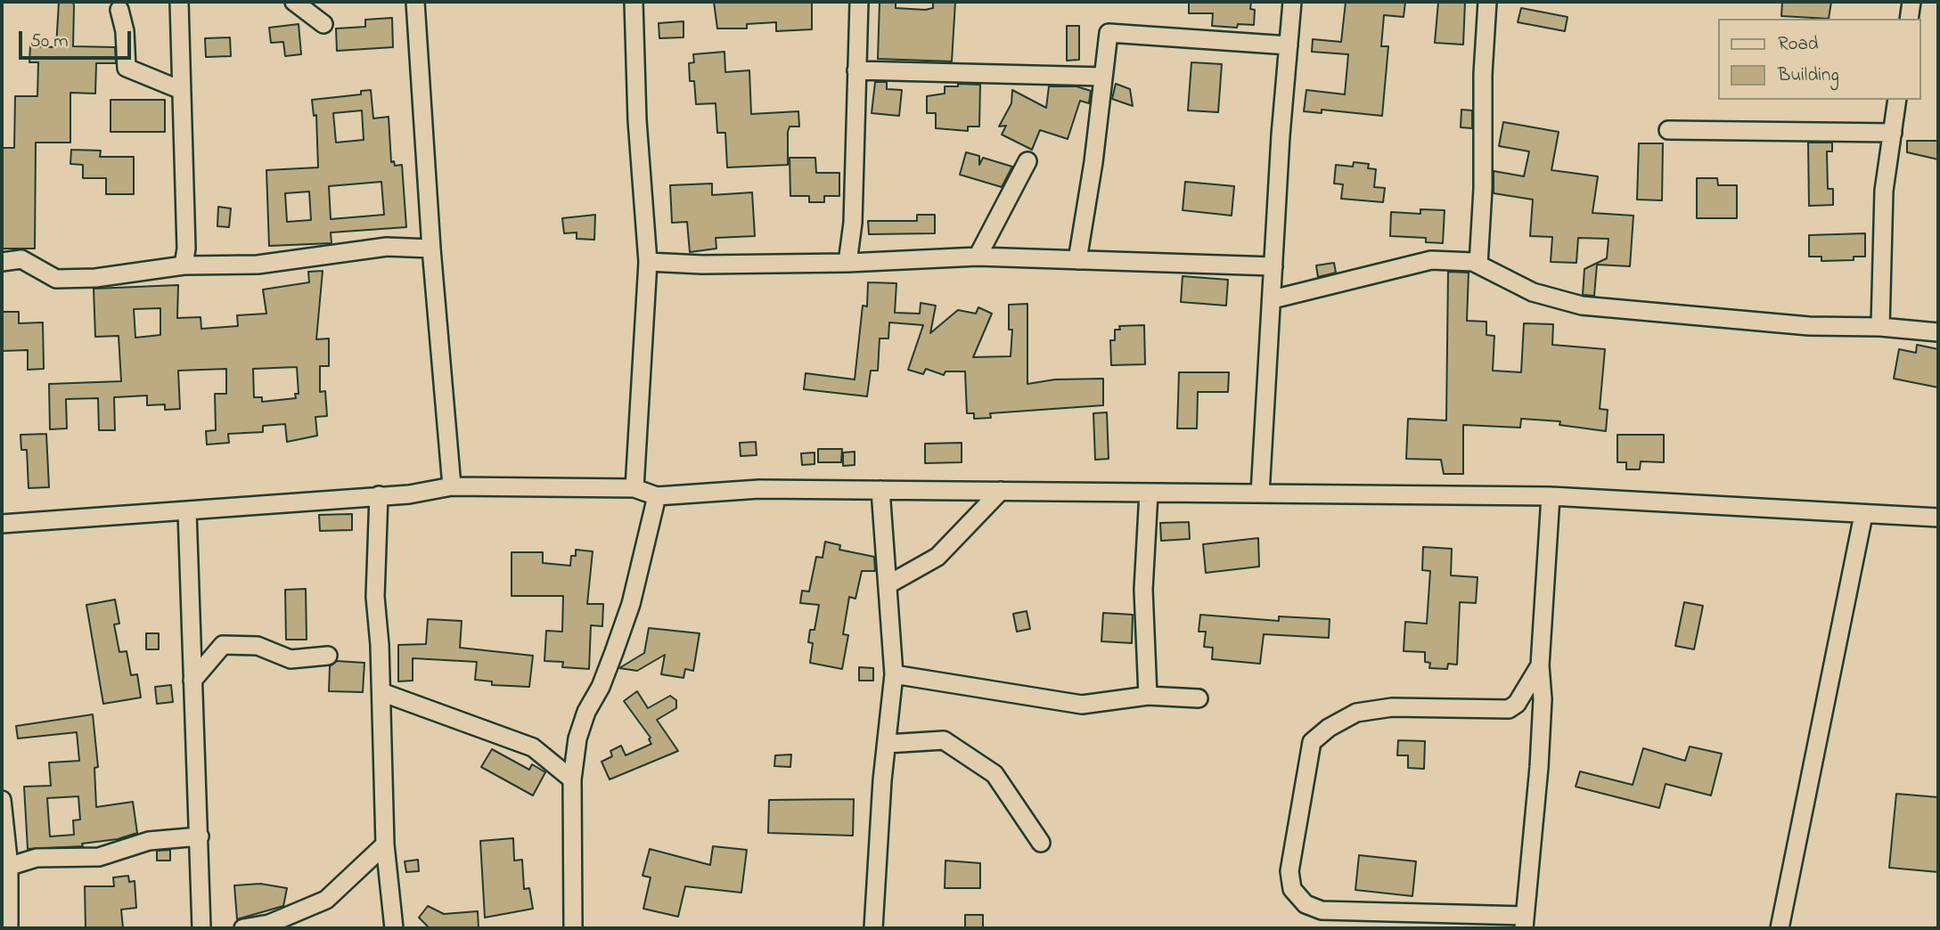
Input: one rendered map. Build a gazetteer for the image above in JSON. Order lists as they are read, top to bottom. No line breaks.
{"legend":["Road","Building"],"scale_bar":"50 m"}
